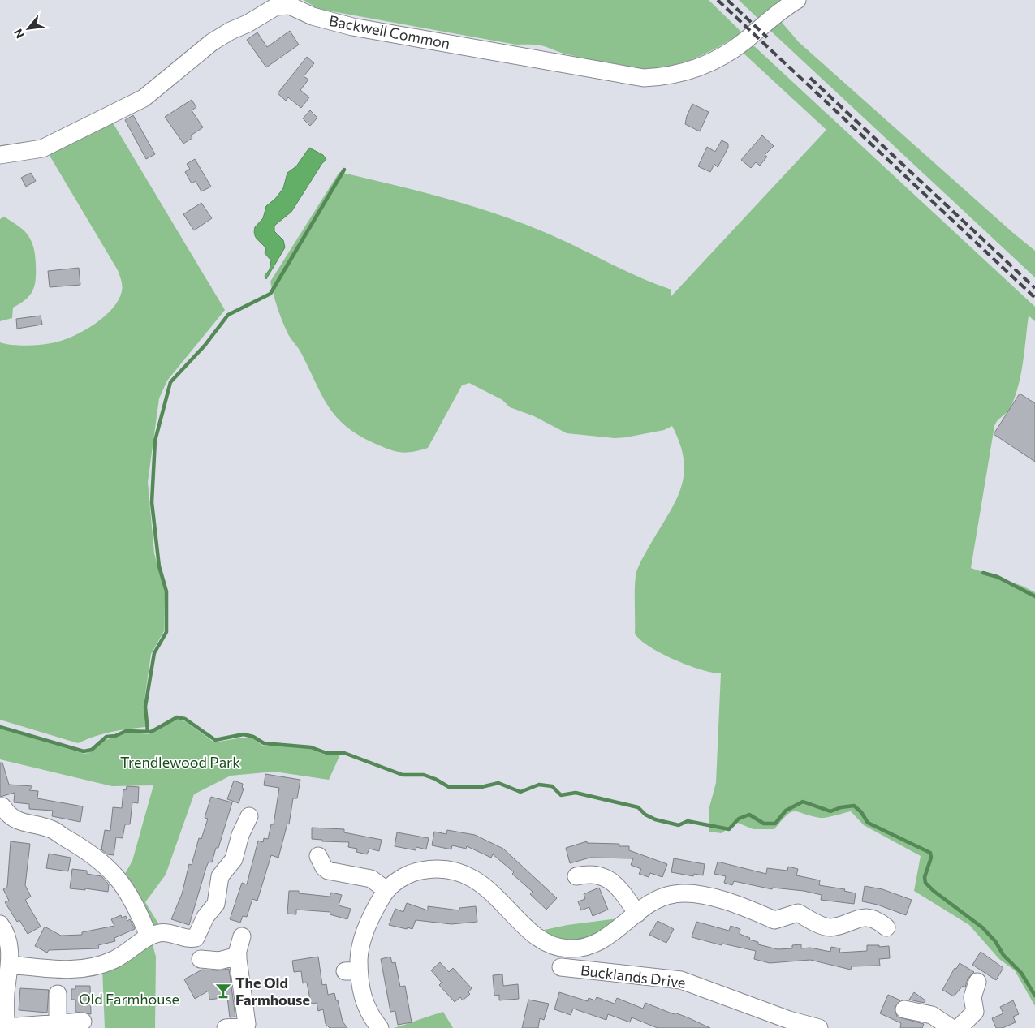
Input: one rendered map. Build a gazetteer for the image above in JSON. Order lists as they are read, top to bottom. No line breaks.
{"streets":{"street":["Backwell Common","Bucklands Drive"]},"parks":["Trendlewood Park","Old Farmhouse"],"places":{"bar":["The Old Farmhouse"]},"north":"bottom left"}
